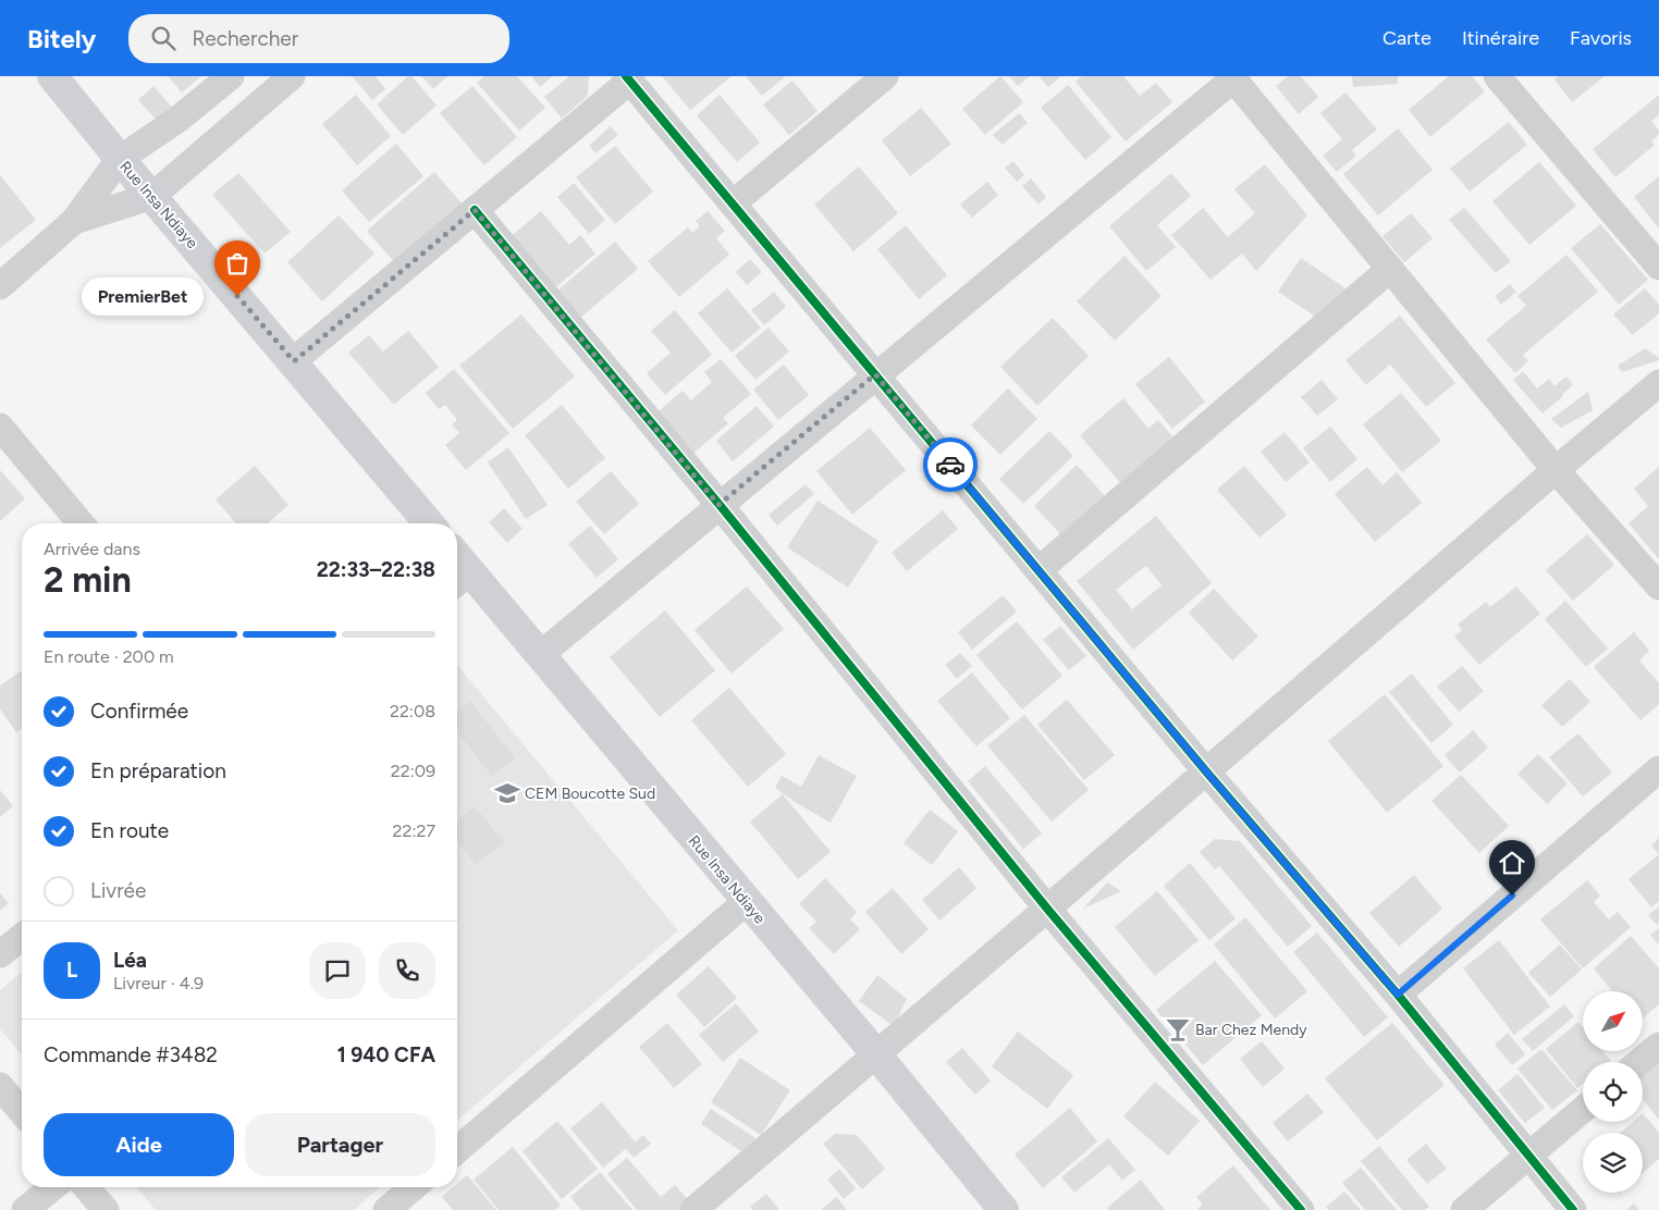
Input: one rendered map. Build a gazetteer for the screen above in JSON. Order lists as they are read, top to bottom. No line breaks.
{"streets":{"main road":["Rue Insa Ndiaye"]},"places":{"other":["PremierBet"],"school or university":["CEM Boucotte Sud"],"bar":["Bar Chez Mendy"]},"north":"top right","page":{"header":"Bitely","search":"Rechercher","nav":["Carte","Itinéraire","Favoris"],"bubble":"PremierBet","heading":["2 min","Arrivée dans","22:33–22:38"],"panel":["Léa","Livreur · 4.9","Commande #3482","1 940 CFA"],"bar":"En route · 200 m","list":[["Confirmée","22:08"],["En préparation","22:09"],["En route","22:27"],"Livrée"],"round":"L","buttons":["Aide","Partager"]}}
